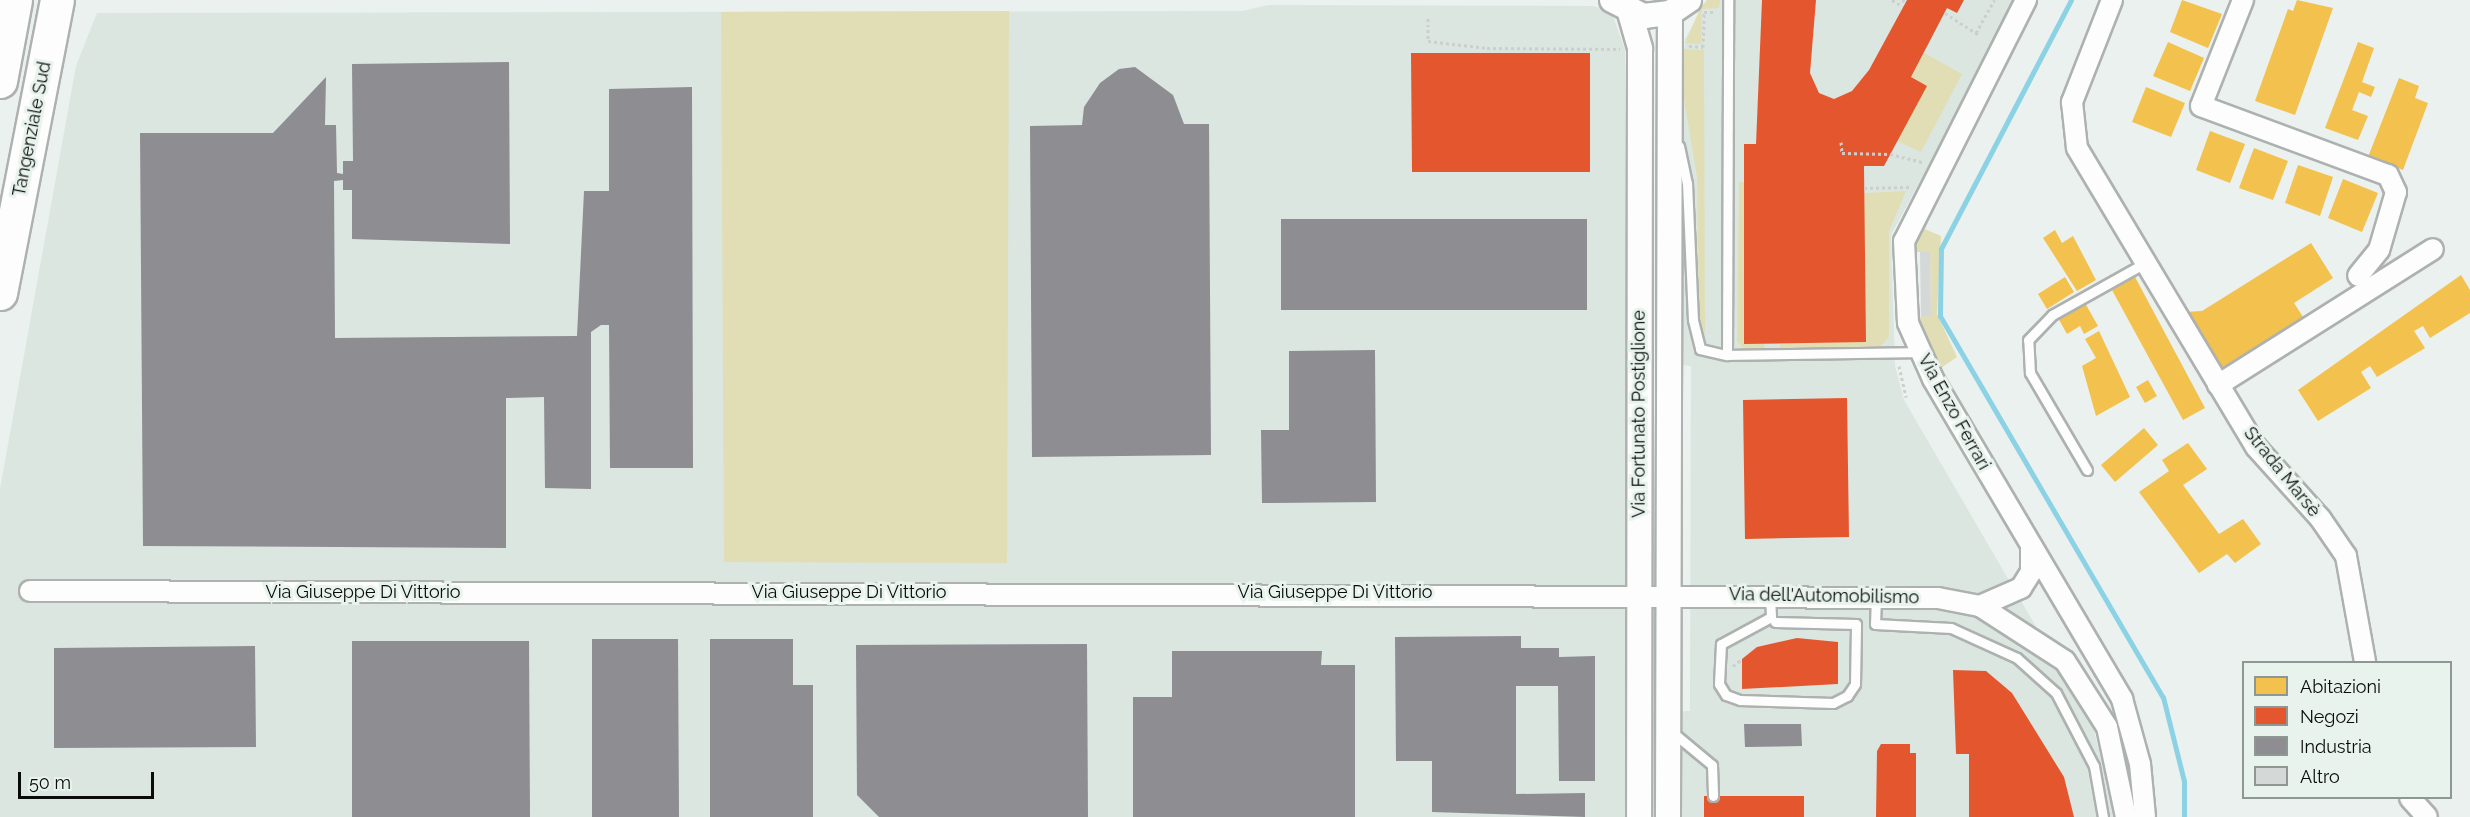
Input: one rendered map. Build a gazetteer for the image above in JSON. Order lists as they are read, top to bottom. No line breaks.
{"streets":{"highway":["Tangenziale Sud"],"street":["Via Enzo Ferrari","Via Fortunato Postiglione","Strada Marsè","Via Giuseppe Di Vittorio","Via dell'Automobilismo"]},"crossings":[["Via Fortunato Postiglione","Via Giuseppe Di Vittorio"],["Via Fortunato Postiglione","Via dell'Automobilismo"],["Via Giuseppe Di Vittorio","Via dell'Automobilismo"]],"legend":["Abitazioni","Negozi","Industria","Altro"],"scale_bar":"50 m"}
